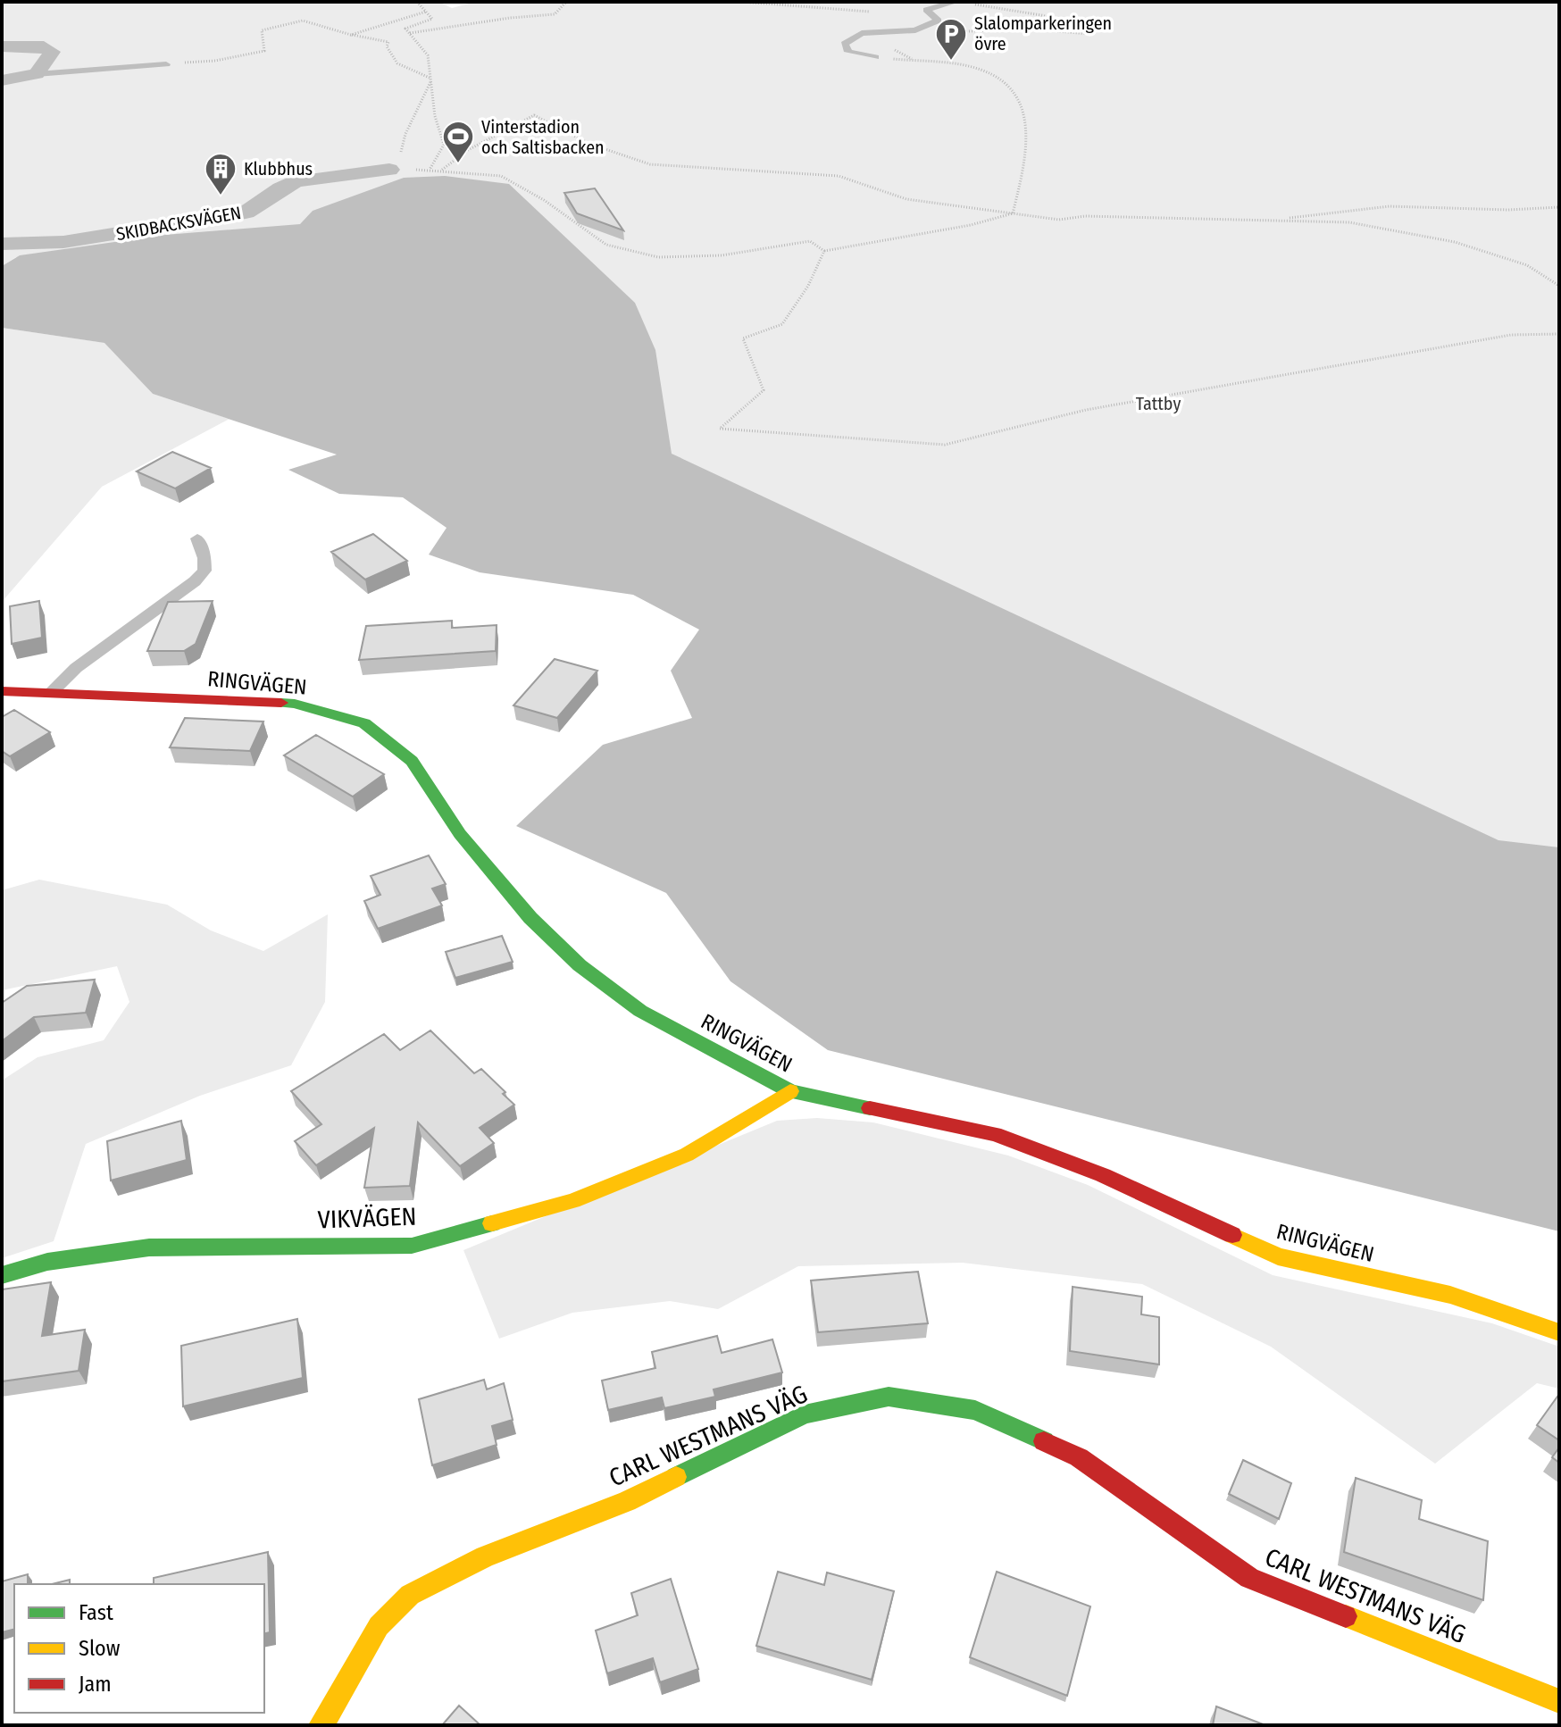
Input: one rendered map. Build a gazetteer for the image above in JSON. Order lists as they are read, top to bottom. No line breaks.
{"streets":{"street":["SKIDBACKSVÄGEN","RINGVÄGEN","VIKVÄGEN","CARL WESTMANS VÄG"]},"crossings":[["RINGVÄGEN","VIKVÄGEN"]],"parks":["Tattby"],"places":{"parking":["Slalomparkeringen övre"],"sports":["Vinterstadion och Saltisbacken"],"building":["Klubbhus"]},"legend":["Fast","Slow","Jam"]}
